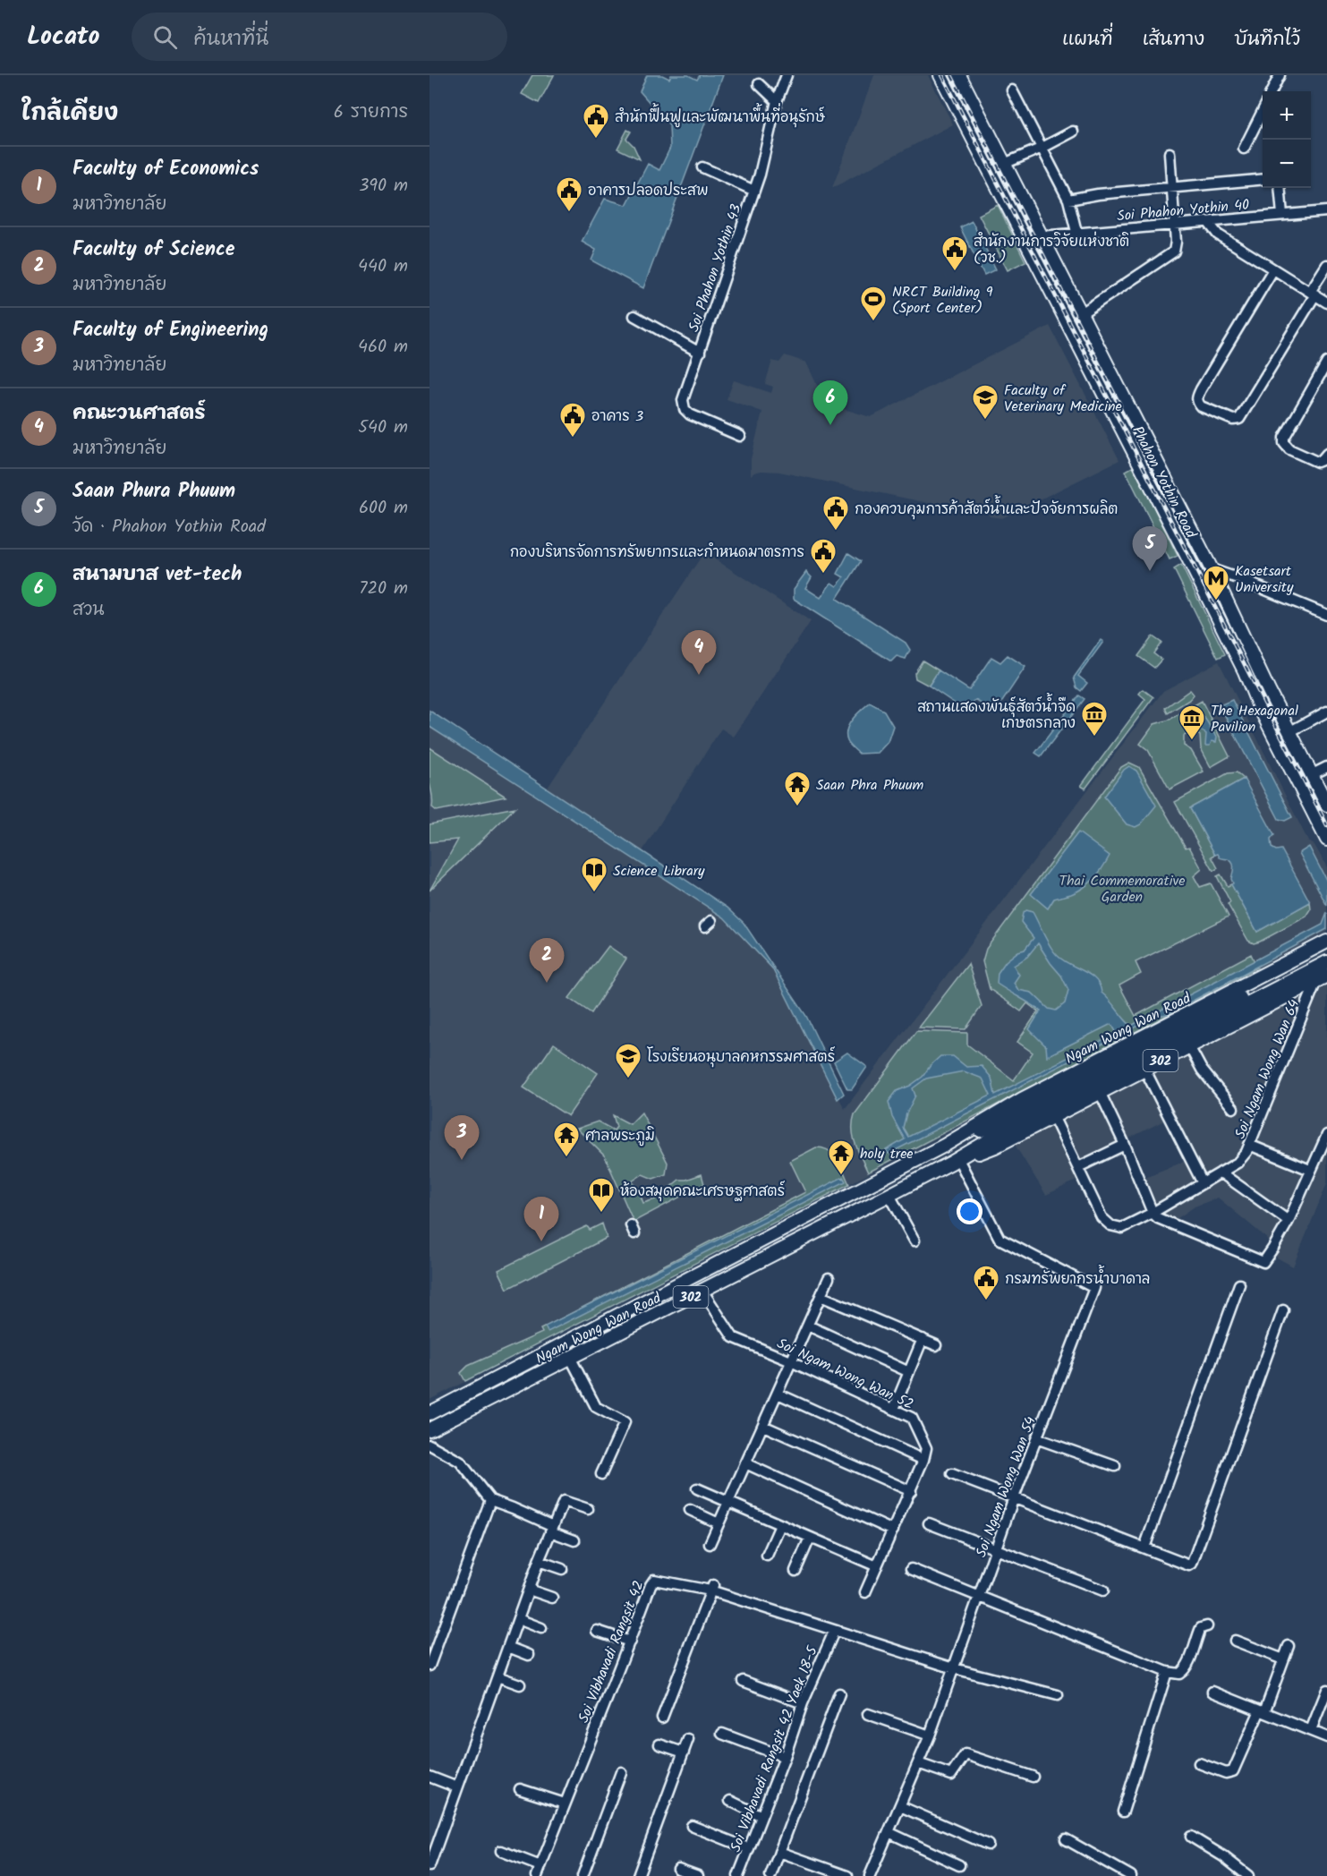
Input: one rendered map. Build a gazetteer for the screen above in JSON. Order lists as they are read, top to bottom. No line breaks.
{"streets":{"main road":["Phahon Yothin Road","Ngam Wong Wan Road","302"],"street":["Soi Phahon Yothin 40","Soi Phahon Yothin 43","Soi Ngam Wong Wan 64","Soi Ngam Wong Wan 52","Soi Ngam Wong Wan 54","Soi Vibhavadi Rangsit 42","Soi Vibhavadi Rangsit 42 Yaek 18-5"]},"crossings":[["Soi Phahon Yothin 40","Phahon Yothin Road"],["Ngam Wong Wan Road","Soi Ngam Wong Wan 64"],["Ngam Wong Wan Road","Soi Ngam Wong Wan 52"],["Ngam Wong Wan Road","Soi Ngam Wong Wan 54"],["Soi Ngam Wong Wan 54","Soi Vibhavadi Rangsit 42"],["Soi Vibhavadi Rangsit 42","Soi Vibhavadi Rangsit 42 Yaek 18-5"]],"parks":["Thai Commemorative Garden"],"places":{"public building":["สำนักฟื้นฟูและพัฒนาพื้นที่อนุรักษ์","อาคารปลอดประสพ","สำนักงานการวิจัยแห่งชาติ (วช.)","อาคาร 3","กองควบคุมการค้าสัตว์น้ำและปัจจัยการผลิต","กองบริหารจัดการทรัพยากรและกำหนดมาตรการ","กรมทรัพยากรน้ำบาดาล"],"sports":["NRCT Building 9 (Sport Center)"],"school or university":["Faculty of Veterinary Medicine","โรงเรียนอนุบาลคหกรรมศาสตร์"],"metro station":["Kasetsart University"],"museum":["สถานแสดงพันธุ์สัตว์น้ำจืด เกษตรกลาง","The Hexagonal Pavilion"],"temple":["Saan Phra Phuum","ศาลพระภูมิ","holy tree"],"library":["Science Library","ห้องสมุดคณะเศรษฐศาสตร์"]},"page":{"header":"Locato","search":"ค้นหาที่นี่","nav":["แผนที่","เส้นทาง","บันทึกไว้"],"heading":["ใกล้เคียง","6 รายการ"],"map_buttons":["+","−"],"list":[{"mark":"1","name":"Faculty of Economics","note":"มหาวิทยาลัย","value":"390 m"},{"mark":"2","name":"Faculty of Science","note":"มหาวิทยาลัย","value":"440 m"},{"mark":"3","name":"Faculty of Engineering","note":"มหาวิทยาลัย","value":"460 m"},{"mark":"4","name":"คณะวนศาสตร์","note":"มหาวิทยาลัย","value":"540 m"},{"mark":"5","name":"Saan Phura Phuum","note":"วัด · Phahon Yothin Road","value":"600 m"},{"mark":"6","name":"สนามบาส vet-tech","note":"สวน","value":"720 m"}],"pins":["6","5","4","2","3","1"]}}
